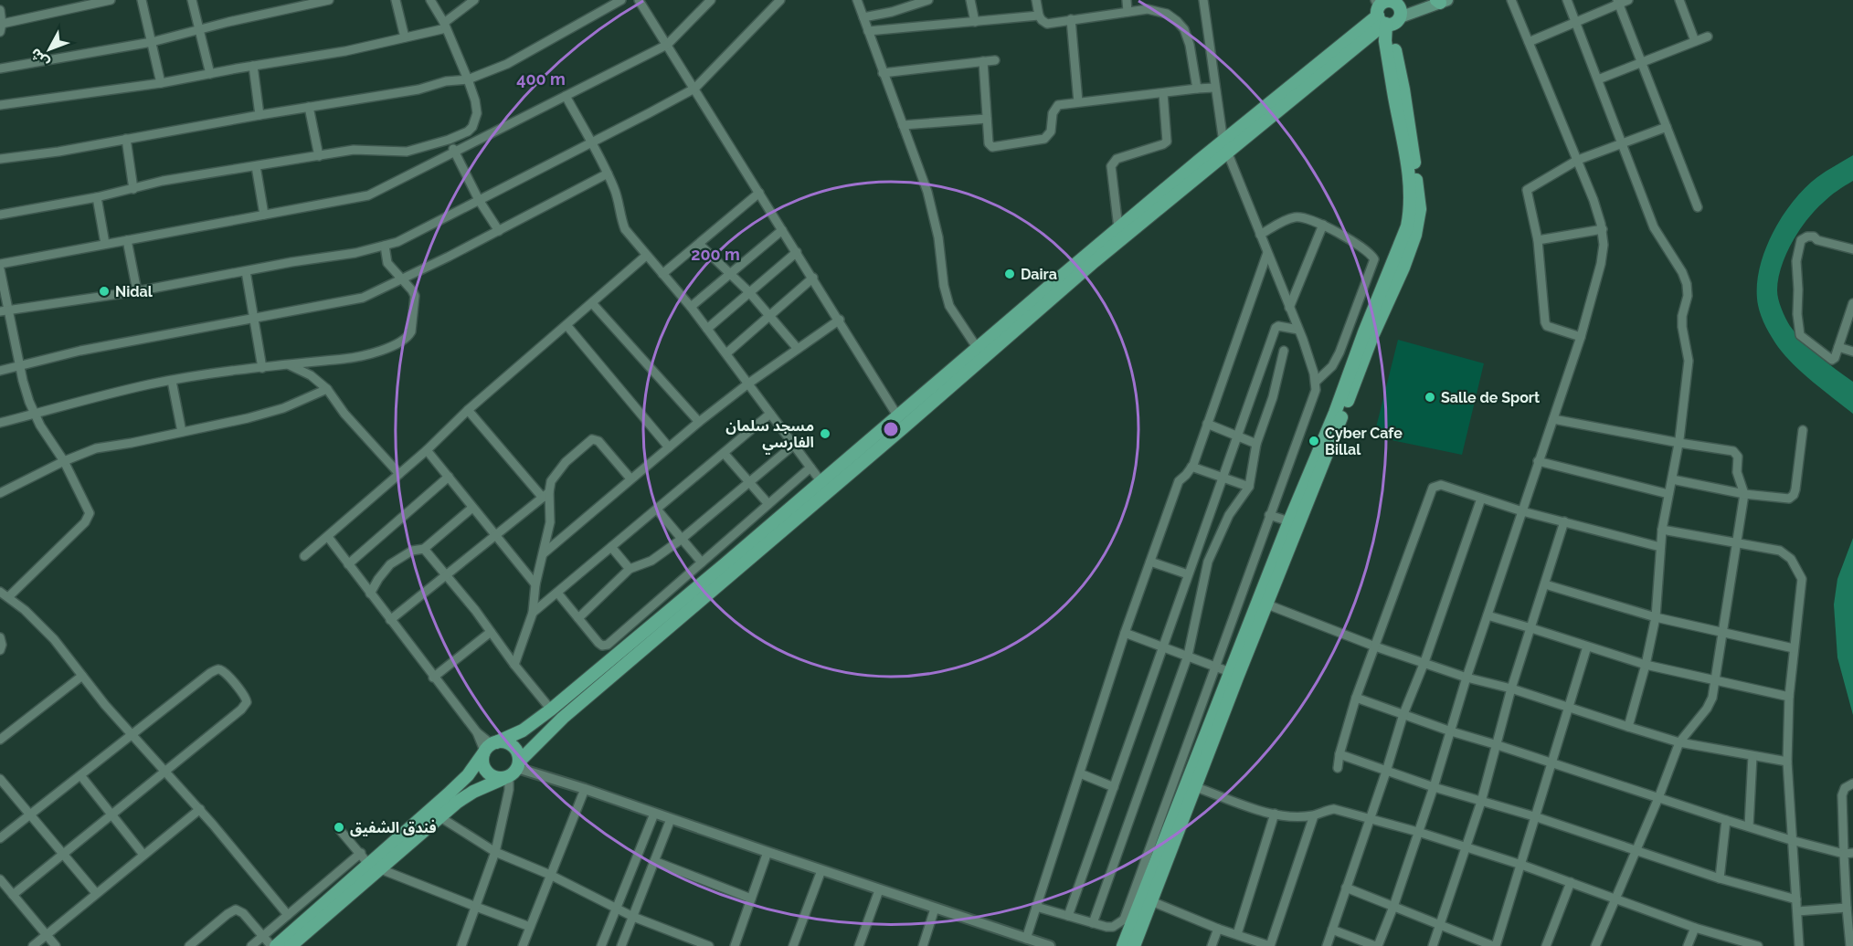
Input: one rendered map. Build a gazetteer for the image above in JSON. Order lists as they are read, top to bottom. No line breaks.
{"places":["Daira","Nidal","Salle de Sport","مسجد سلمان الفارسي","Cyber Cafe Billal","فندق الشفيق"],"north":"bottom left","rings":["400 m","200 m"]}
